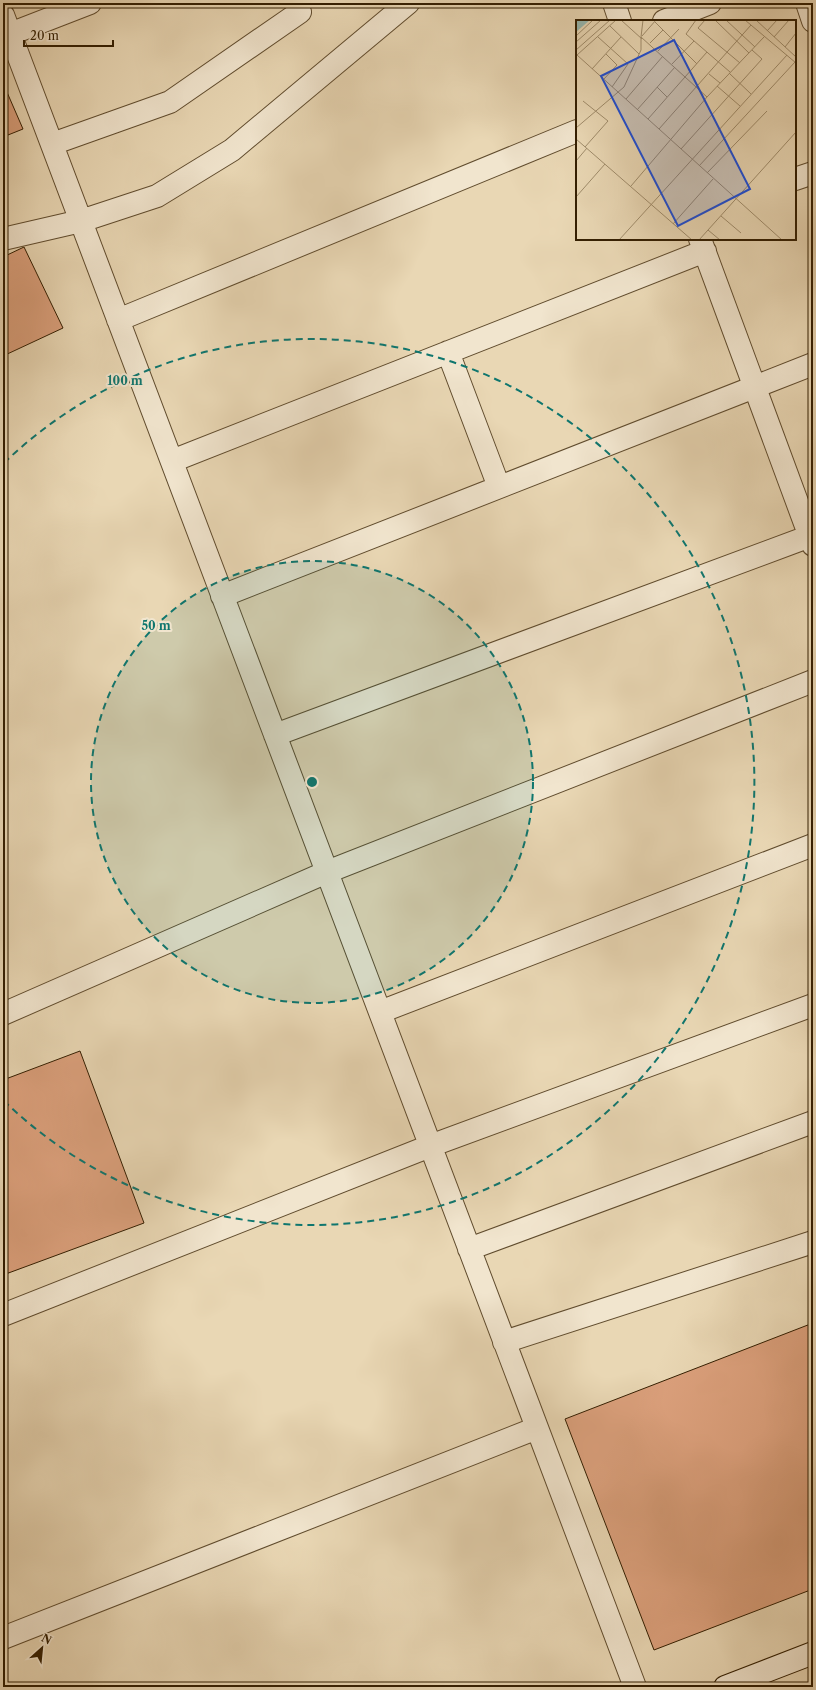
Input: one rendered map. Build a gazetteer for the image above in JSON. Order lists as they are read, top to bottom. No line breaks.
{"scale_bar":"20 m","north":"top right","rings":["100 m","50 m"]}
